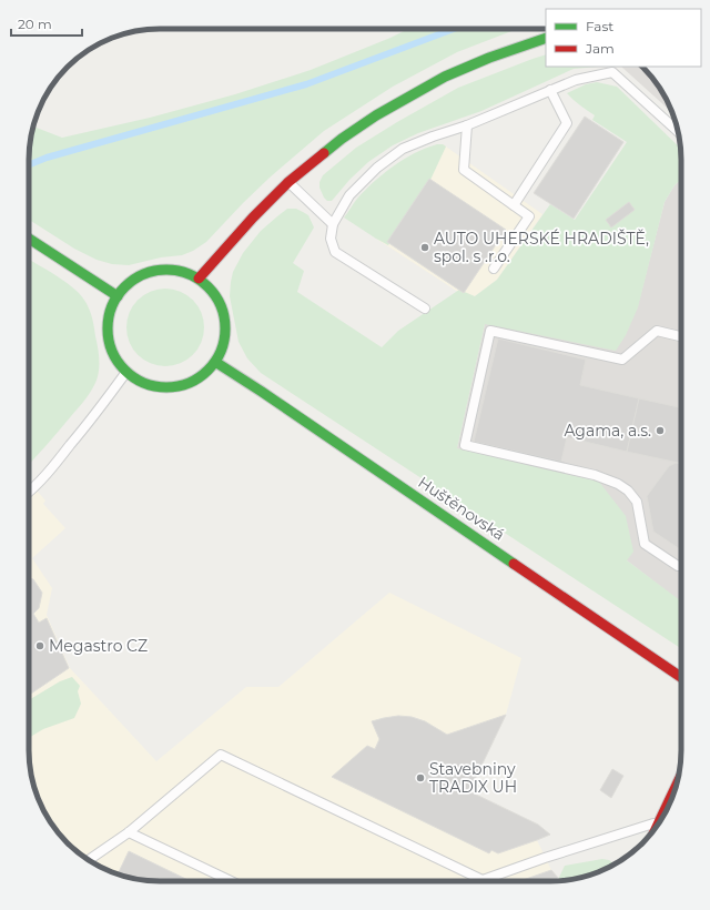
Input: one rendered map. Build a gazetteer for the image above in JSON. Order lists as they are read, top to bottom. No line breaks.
{"streets":{"street":["Huštěnovská"]},"places":["AUTO UHERSKÉ HRADIŠTĚ, spol. s .r.o.","Agama, a.s.","Megastro CZ","Stavebniny TRADIX UH"],"legend":["Fast","Jam"],"scale_bar":"20 m"}
